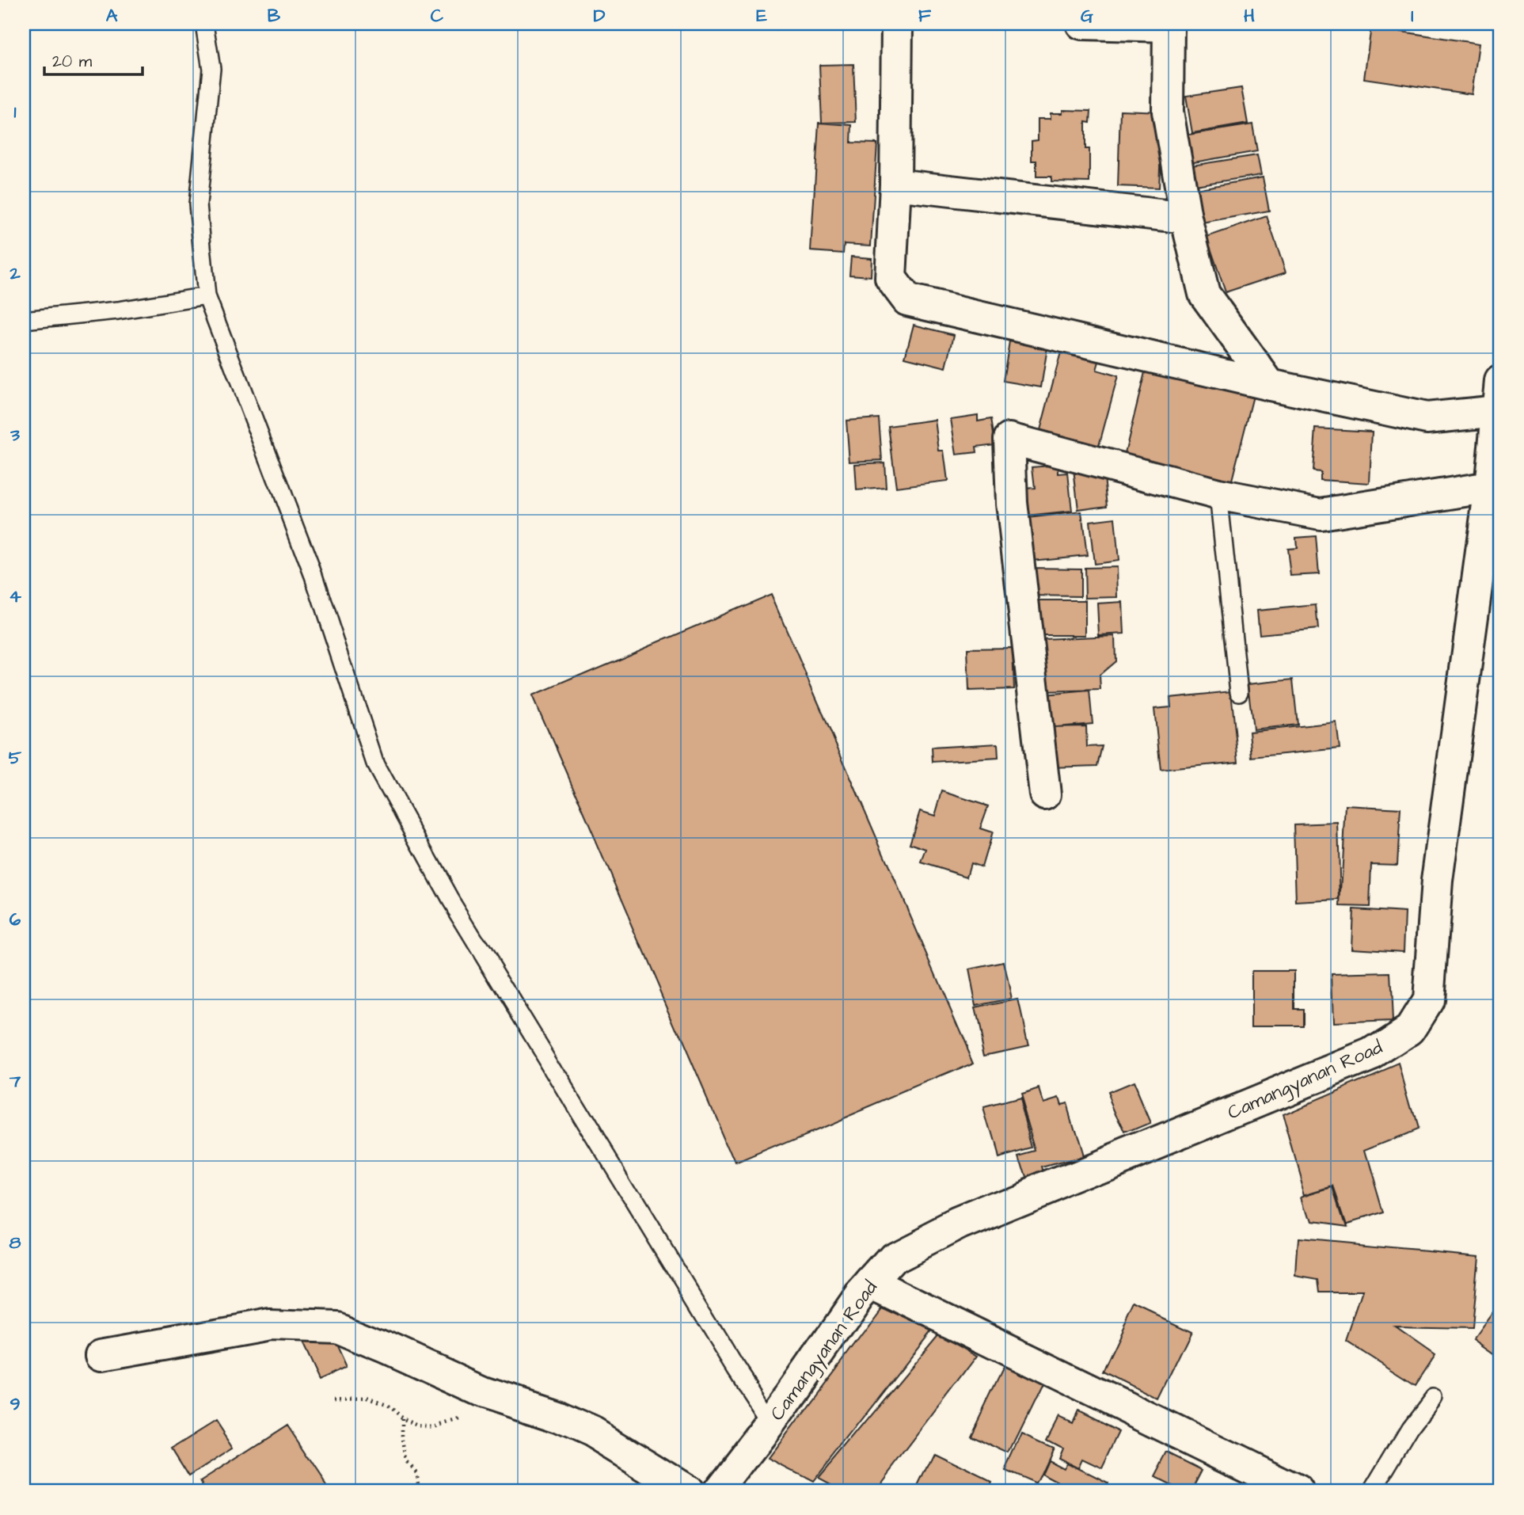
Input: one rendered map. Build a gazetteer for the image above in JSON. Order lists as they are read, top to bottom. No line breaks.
{"streets":{"street":["Camangyanan Road"]},"scale_bar":"20 m","grid":{"columns":["A","B","C","D","E","F","G","H","I"],"rows":["1","2","3","4","5","6","7","8","9"]}}
